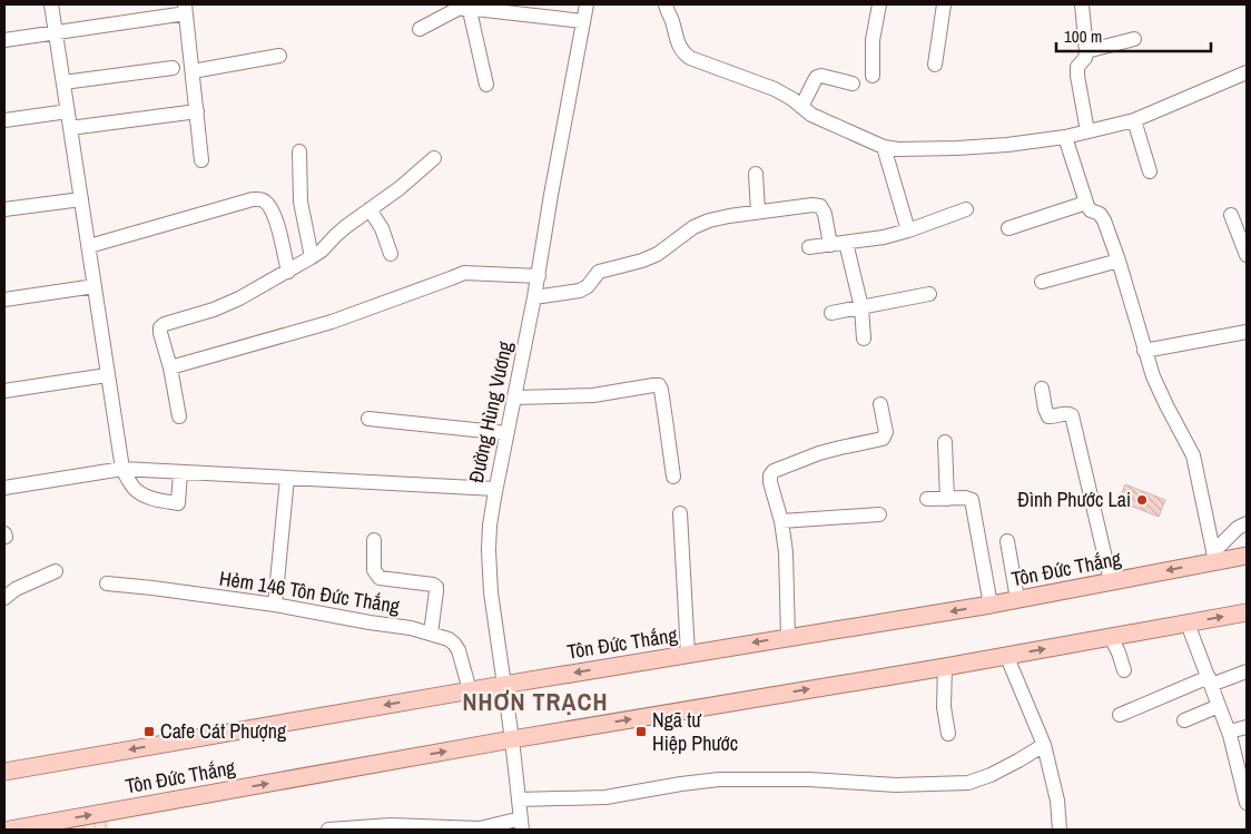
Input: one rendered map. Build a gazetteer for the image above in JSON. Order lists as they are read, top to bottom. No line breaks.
{"streets":{"main road":["Tôn Đức Thắng"],"street":["Đường Hùng Vương","Hẻm 146 Tôn Đức Thắng"]},"crossings":[["Đường Hùng Vương","Tôn Đức Thắng"],["Tôn Đức Thắng","Hẻm 146 Tôn Đức Thắng"]],"districts":["NHƠN TRẠCH"],"places":{"other":["Đình Phước Lai"],"transit":["Cafe Cát Phượng","Ngã tư Hiệp Phước"]},"scale_bar":"100 m"}
